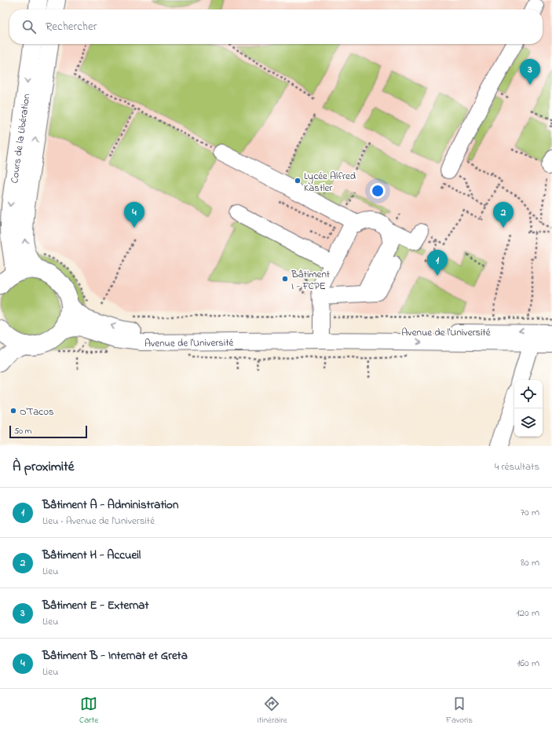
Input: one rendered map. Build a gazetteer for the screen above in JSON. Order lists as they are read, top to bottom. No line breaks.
{"streets":{"main road":["Cours de la Libération"],"street":["Avenue de l'Université"]},"places":["Lycée Alfred Kastler","Bâtiment I - FCPE","O'Tacos"],"scale_bar":"50 m","page":{"search":"Rechercher","pins":["3","2","4","1"],"scale":"50 m","heading":["À proximité","4 résultats"],"list":[{"mark":"1","name":"Bâtiment A - Administration","note":"Lieu · Avenue de l'Université","value":"70 m"},{"mark":"2","name":"Bâtiment H - Accueil","note":"Lieu","value":"80 m"},{"mark":"3","name":"Bâtiment E - Externat","note":"Lieu","value":"120 m"},{"mark":"4","name":"Bâtiment B - Internat et Greta","note":"Lieu","value":"160 m"}],"nav":["Carte","Itinéraire","Favoris"]}}
